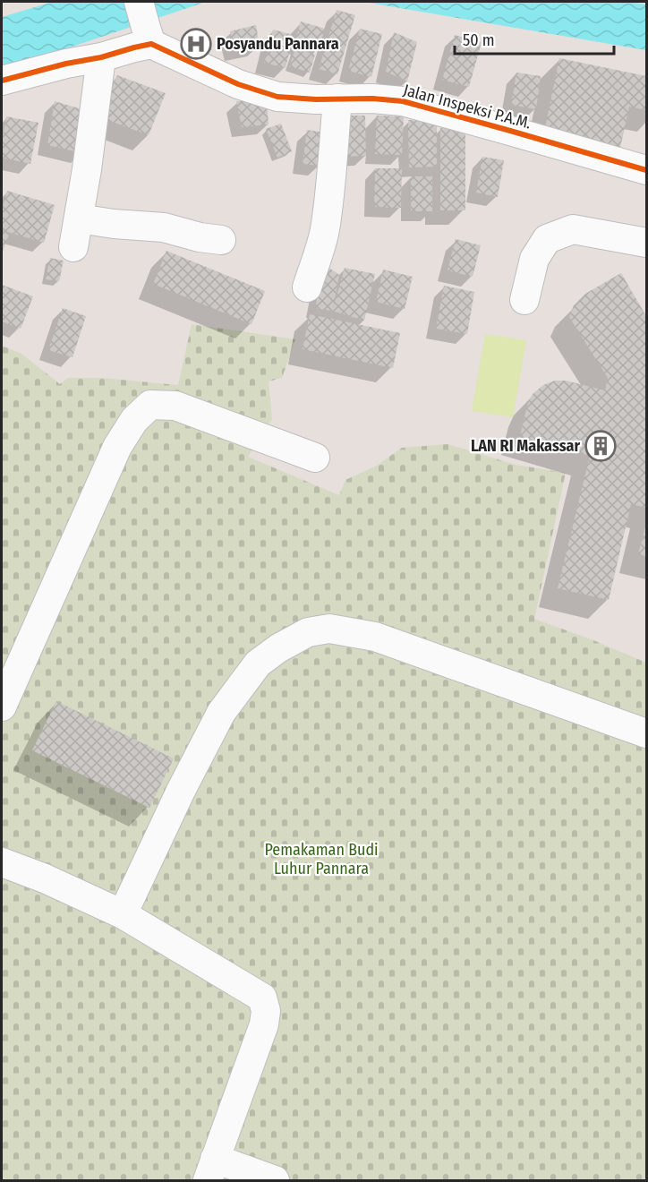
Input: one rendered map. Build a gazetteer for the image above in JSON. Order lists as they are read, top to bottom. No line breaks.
{"streets":{"street":["Jalan Inspeksi P.A.M."]},"parks":["Pemakaman Budi Luhur Pannara"],"places":{"hospital":["Posyandu Pannara"],"building":["LAN RI Makassar"]},"scale_bar":"50 m"}
